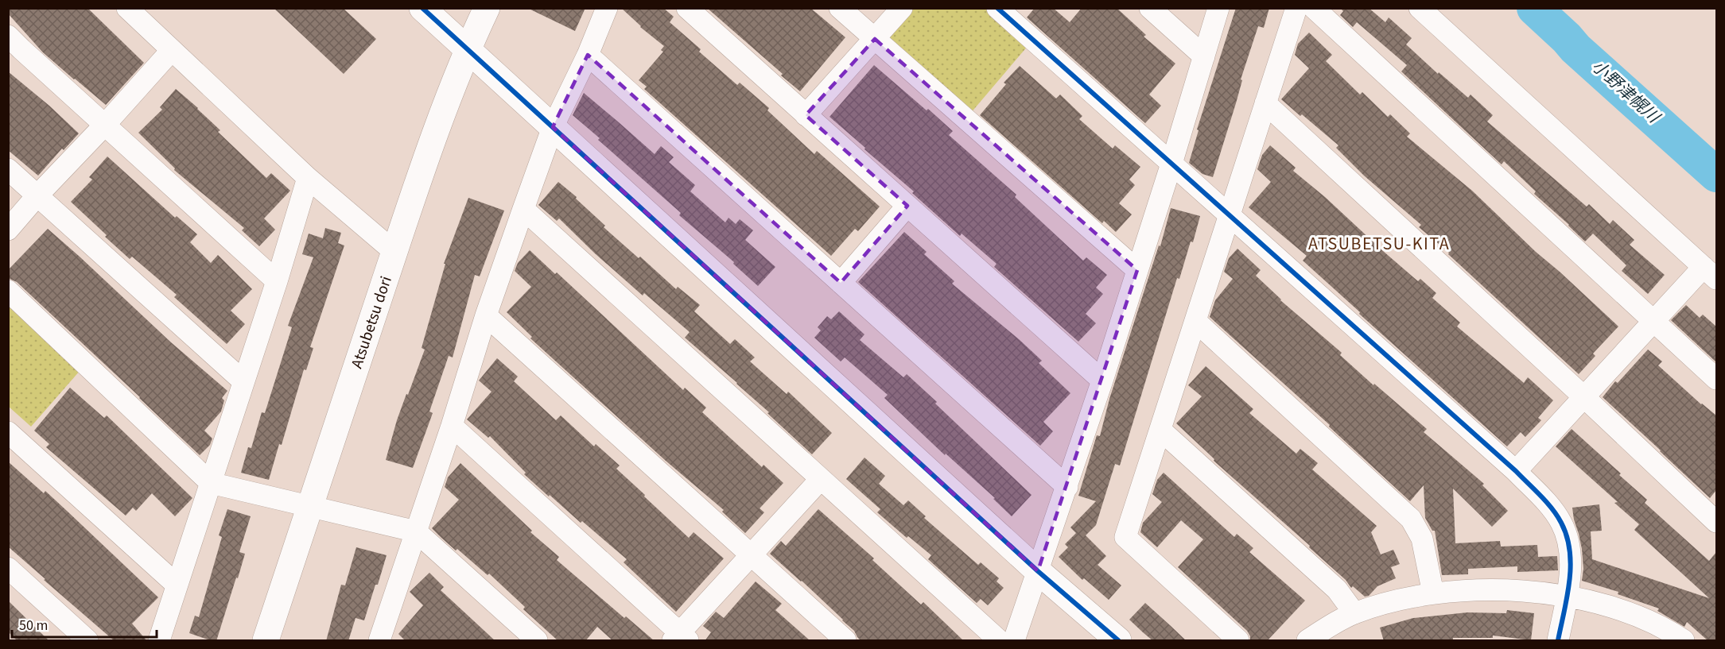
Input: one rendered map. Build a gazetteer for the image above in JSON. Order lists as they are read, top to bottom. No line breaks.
{"streets":{"street":["Atsubetsu dori"]},"districts":["ATSUBETSU-KITA"],"water":["小野津幌川"],"scale_bar":"50 m"}
